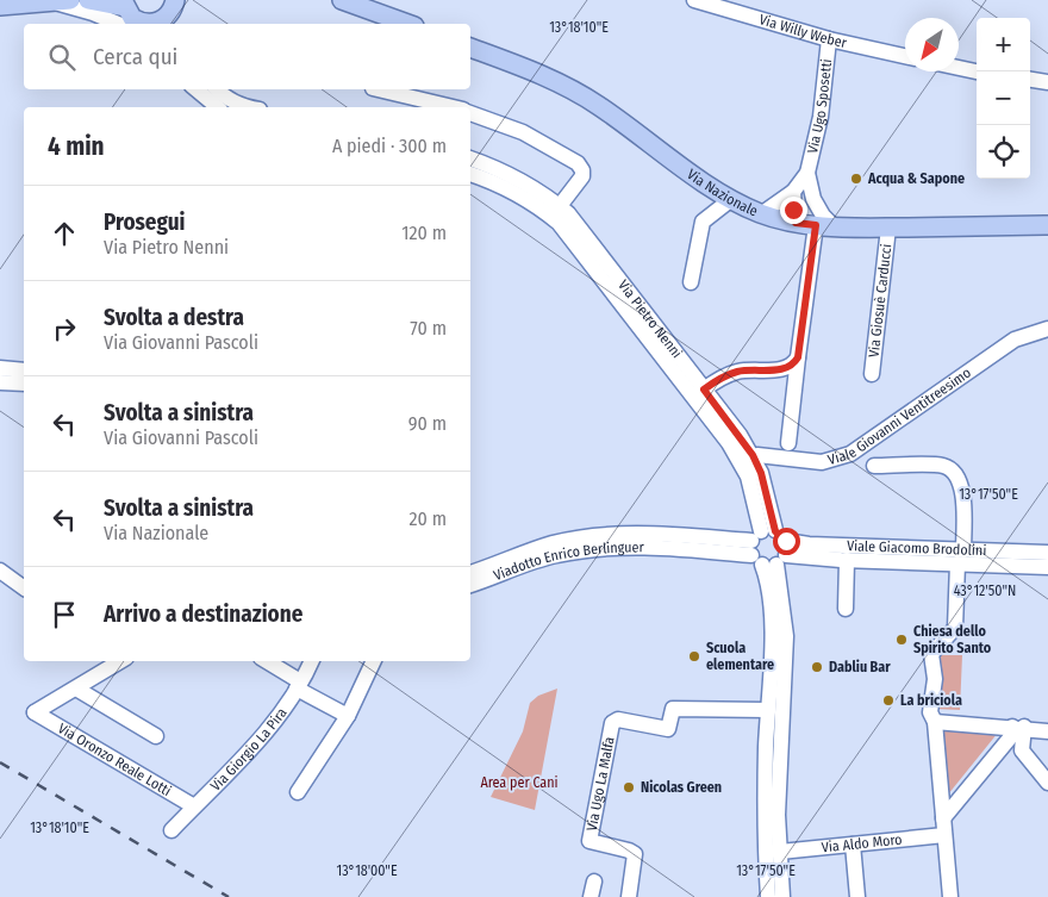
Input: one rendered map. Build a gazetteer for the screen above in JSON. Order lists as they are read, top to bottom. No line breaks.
{"streets":{"main road":["Via Nazionale"],"street":["Via Willy Weber","Via Ugo Sposetti","Via Giosuè Carducci","Via Pietro Nenni","Viale Giovanni Ventitreesimo","Viale Giacomo Brodolini","Viadotto Enrico Berlinguer","Via Giorgio La Pira","Via Oronzo Reale Lotti","Via Ugo La Malfa","Via Aldo Moro"]},"crossings":[["Via Willy Weber","Via Ugo Sposetti"],["Via Ugo Sposetti","Via Nazionale"],["Via Nazionale","Via Giosuè Carducci"],["Via Pietro Nenni","Viale Giovanni Ventitreesimo"],["Via Pietro Nenni","Viale Giacomo Brodolini"],["Via Pietro Nenni","Viadotto Enrico Berlinguer"],["Viale Giacomo Brodolini","Viadotto Enrico Berlinguer"],["Via Giorgio La Pira","Via Oronzo Reale Lotti"]],"parks":["Area per Cani"],"places":["Acqua & Sapone","Chiesa dello Spirito Santo","Scuola elementare","Dabliu Bar","La briciola","Nicolas Green"],"north":"bottom left","page":{"map_buttons":["+","−"],"search":"Cerca qui","heading":["4 min","A piedi · 300 m"],"list":[["Prosegui","Via Pietro Nenni","120 m"],["Svolta a destra","Via Giovanni Pascoli","70 m"],["Svolta a sinistra","Via Giovanni Pascoli","90 m"],["Svolta a sinistra","Via Nazionale","20 m"],"Arrivo a destinazione"]},"coordinates":["13°18'10\"E","13°17'50\"E","43°12'50\"N","13°18'00\"E"]}
